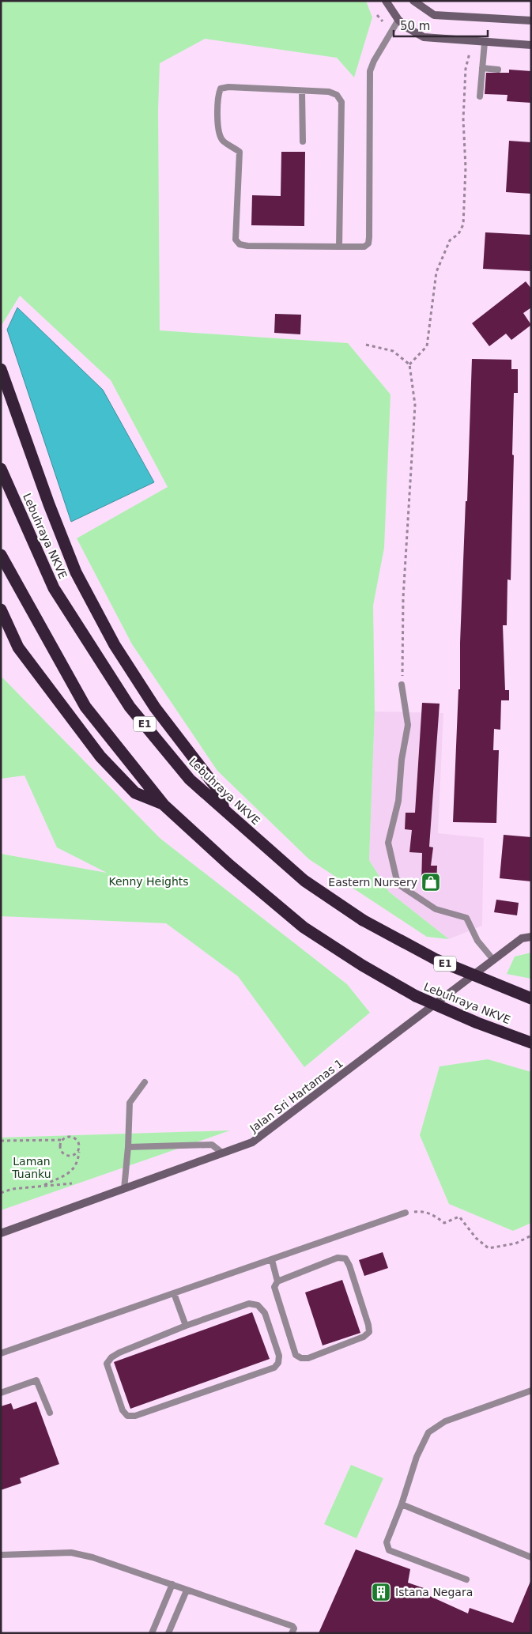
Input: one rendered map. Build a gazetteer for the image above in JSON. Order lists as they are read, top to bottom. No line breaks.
{"streets":{"highway":["Lebuhraya NKVE","E1"],"street":["Jalan Sri Hartamas 1"]},"parks":["Kenny Heights","Laman Tuanku"],"places":{"shop":["Eastern Nursery"],"building":["Istana Negara"]},"scale_bar":"50 m"}
